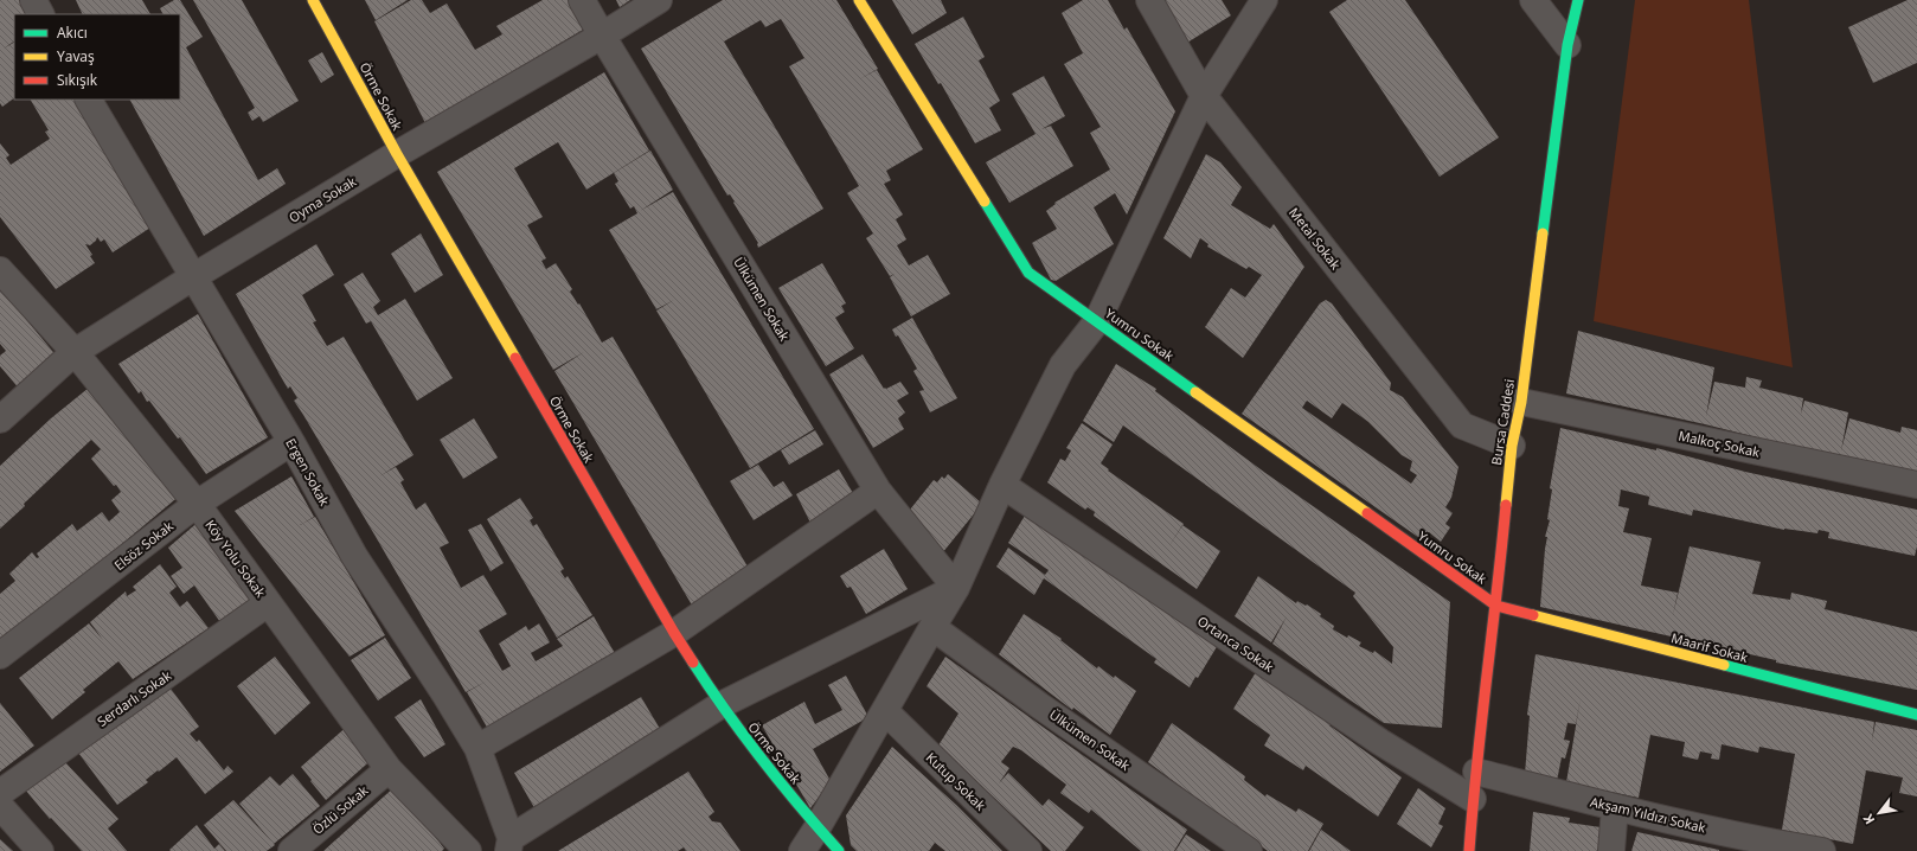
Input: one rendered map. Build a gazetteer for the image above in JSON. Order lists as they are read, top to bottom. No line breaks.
{"streets":{"main road":["Örme Sokak","Yumru Sokak","Bursa Caddesi","Maarif Sokak"],"street":["Oyma Sokak","Metal Sokak","Ülkümen Sokak","Malkoç Sokak","Ergen Sokak","Elsöz Sokak","Köy Yolu Sokak","Ortanca Sokak","Serdarlı Sokak","Kutup Sokak","Özlü Sokak","Akşam Yıldızı Sokak"]},"crossings":[["Örme Sokak","Oyma Sokak"],["Oyma Sokak","Ülkümen Sokak"],["Oyma Sokak","Ergen Sokak"],["Oyma Sokak","Köy Yolu Sokak"],["Metal Sokak","Bursa Caddesi"],["Yumru Sokak","Bursa Caddesi"],["Yumru Sokak","Maarif Sokak"],["Bursa Caddesi","Malkoç Sokak"],["Bursa Caddesi","Ortanca Sokak"],["Bursa Caddesi","Maarif Sokak"],["Bursa Caddesi","Akşam Yıldızı Sokak"],["Ergen Sokak","Elsöz Sokak"],["Elsöz Sokak","Köy Yolu Sokak"],["Köy Yolu Sokak","Serdarlı Sokak"],["Köy Yolu Sokak","Özlü Sokak"]],"legend":["Akıcı","Yavaş","Sıkışık"],"north":"bottom left"}
